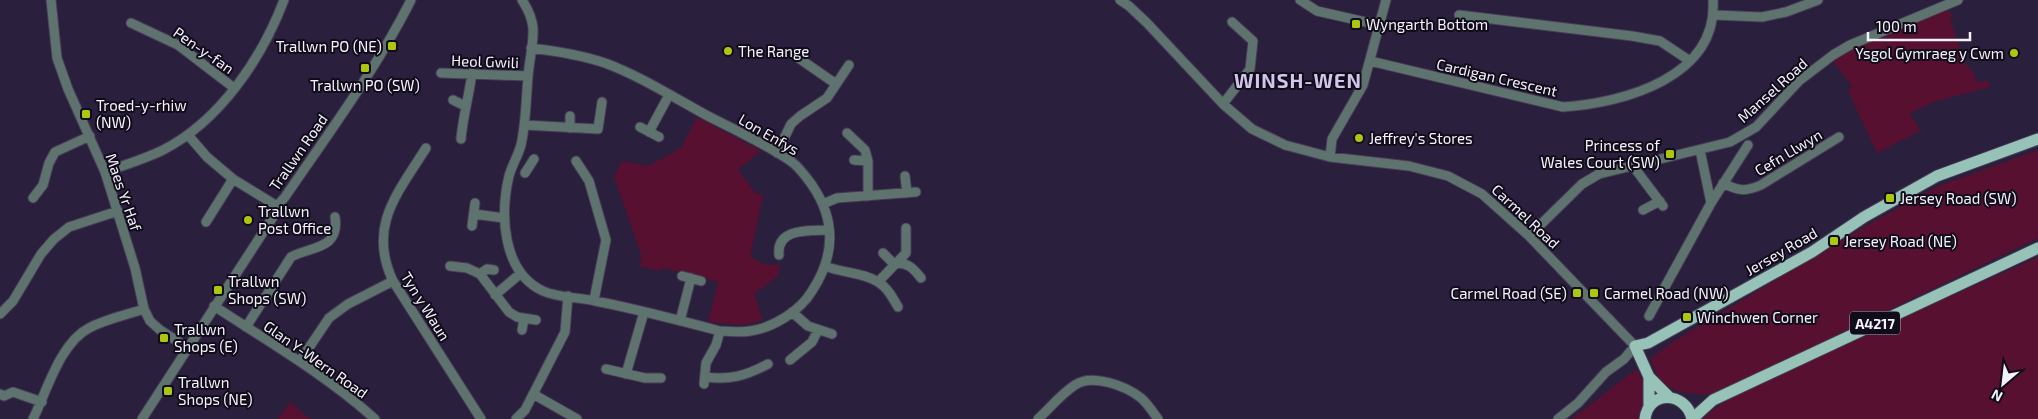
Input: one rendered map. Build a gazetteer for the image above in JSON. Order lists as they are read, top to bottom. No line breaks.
{"streets":{"main road":["Carmel Road","Jersey Road","A4217"],"street":["Pen-y-fan","Heol Gwili","Cardigan Crescent","Mansel Road","Lon Enfys","Trallwn Road","Cefn Llwyn","Maes Yr Haf","Tyn y Waun","Glan Y-Wern Road"]},"crossings":[["Heol Gwili","Lon Enfys"],["Mansel Road","Carmel Road"],["Trallwn Road","Maes Yr Haf"],["Trallwn Road","Glan Y-Wern Road"],["Carmel Road","Jersey Road"]],"districts":["WINSH-WEN"],"places":{"transit":["Wyngarth Bottom","Trallwn PO (NE)","Trallwn PO (SW)","Troed-y-rhiw (NW)","Princess of Wales Court (SW)","Jersey Road (SW)","Jersey Road (NE)","Trallwn Shops (SW)","Carmel Road (SE)","Carmel Road (NW)","Winchwen Corner","Trallwn Shops (E)","Trallwn Shops (NE)"],"other":["The Range","Ysgol Gymraeg y Cwm","Jeffrey's Stores","Trallwn Post Office"]},"scale_bar":"100 m","north":"bottom left"}
